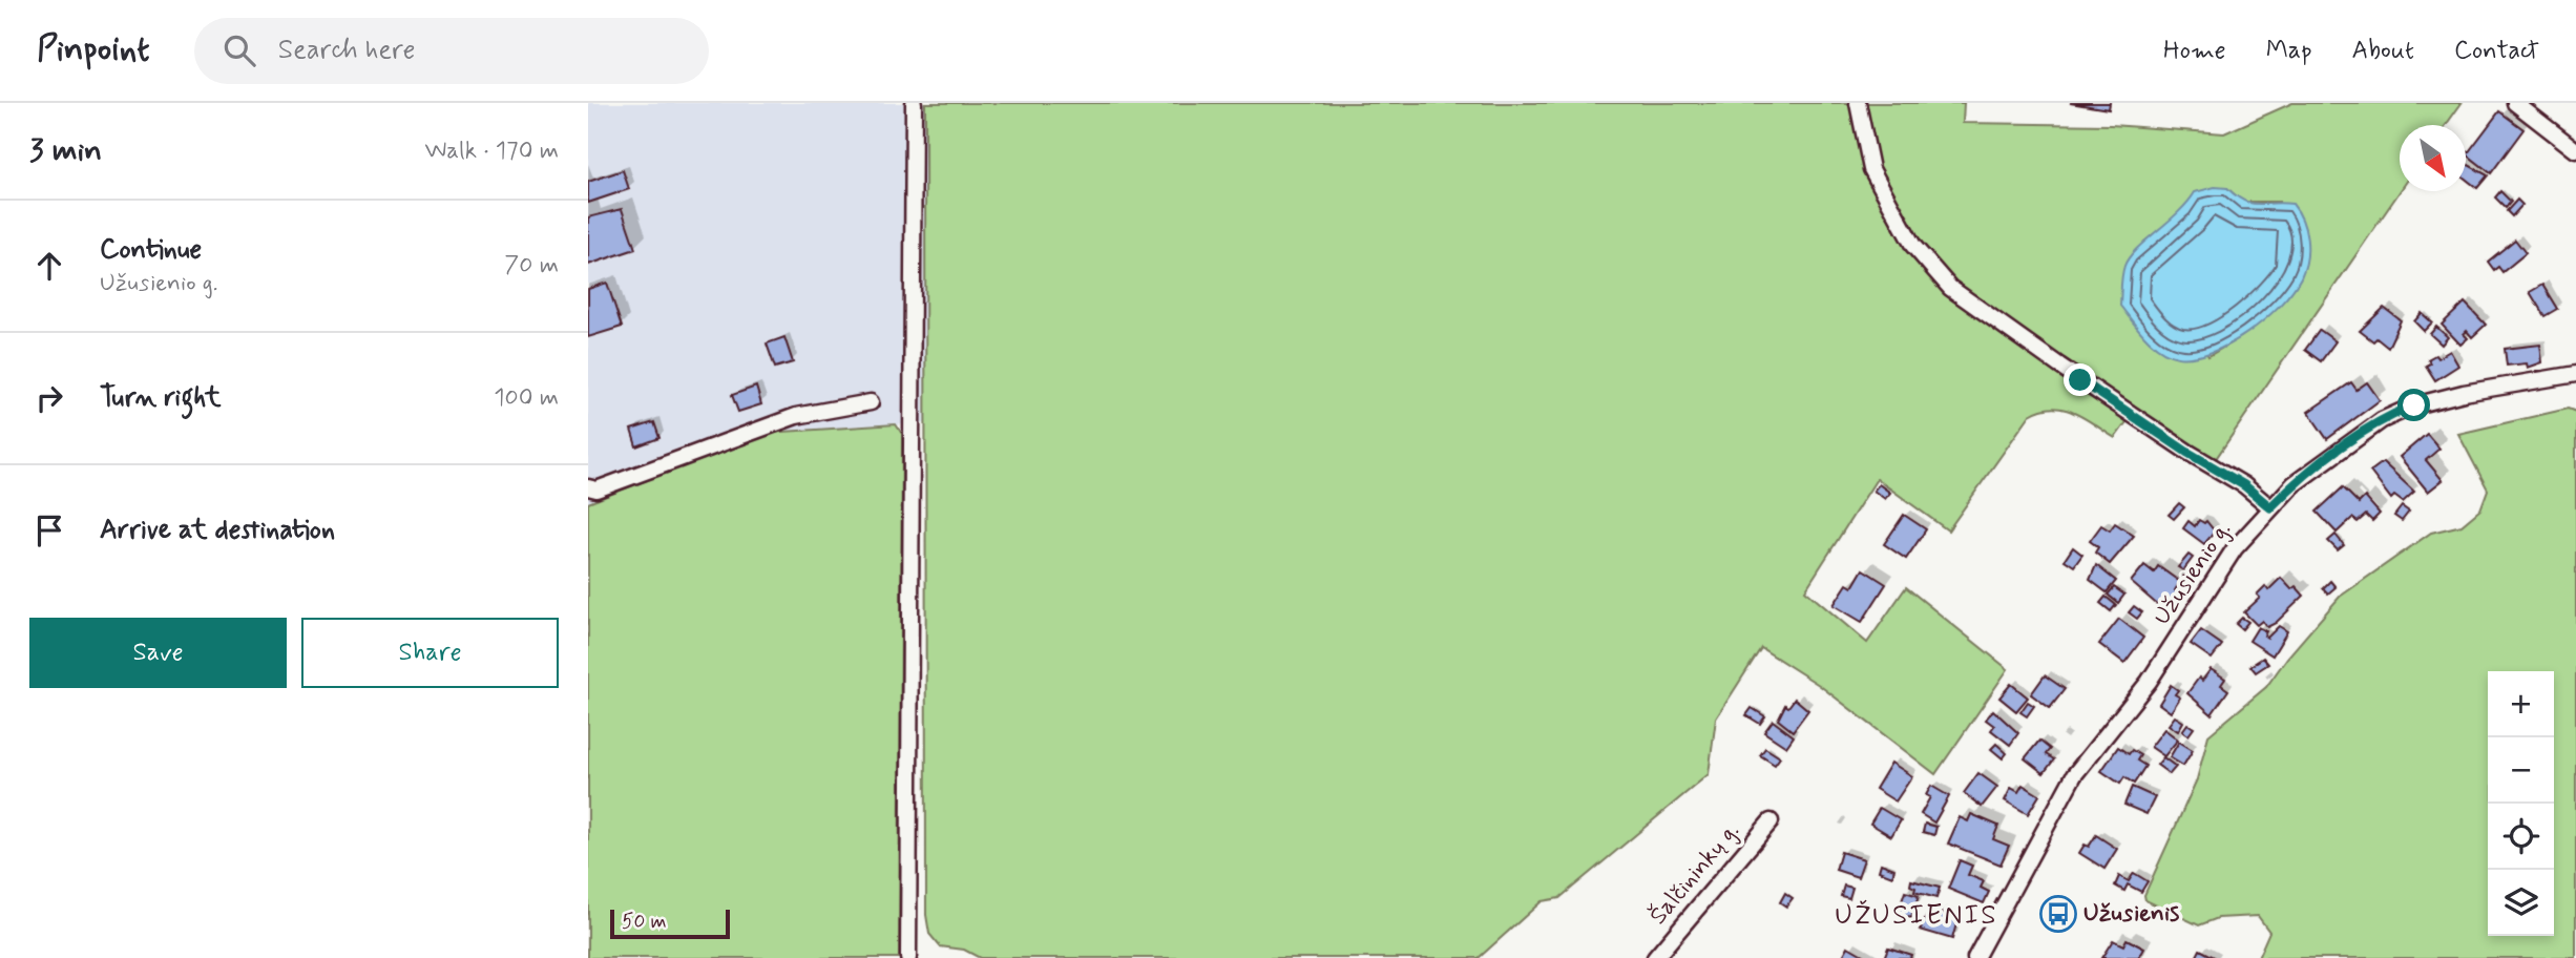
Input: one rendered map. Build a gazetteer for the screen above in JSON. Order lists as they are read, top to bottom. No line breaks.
{"streets":{"street":["Užusienio g.","Šalčininkų g."]},"districts":["UŽUSIENIS"],"places":{"bus stop":["Užusienis"]},"scale_bar":"50 m","north":"bottom right","page":{"header":"Pinpoint","search":"Search here","nav":["Home","Map","About","Contact"],"heading":["3 min","Walk · 170 m"],"list":[["Continue","Užusienio g.","70 m"],["Turn right","100 m"],"Arrive at destination"],"buttons":["Save","Share"],"map_buttons":["+","−"],"scale":"50 m"}}
